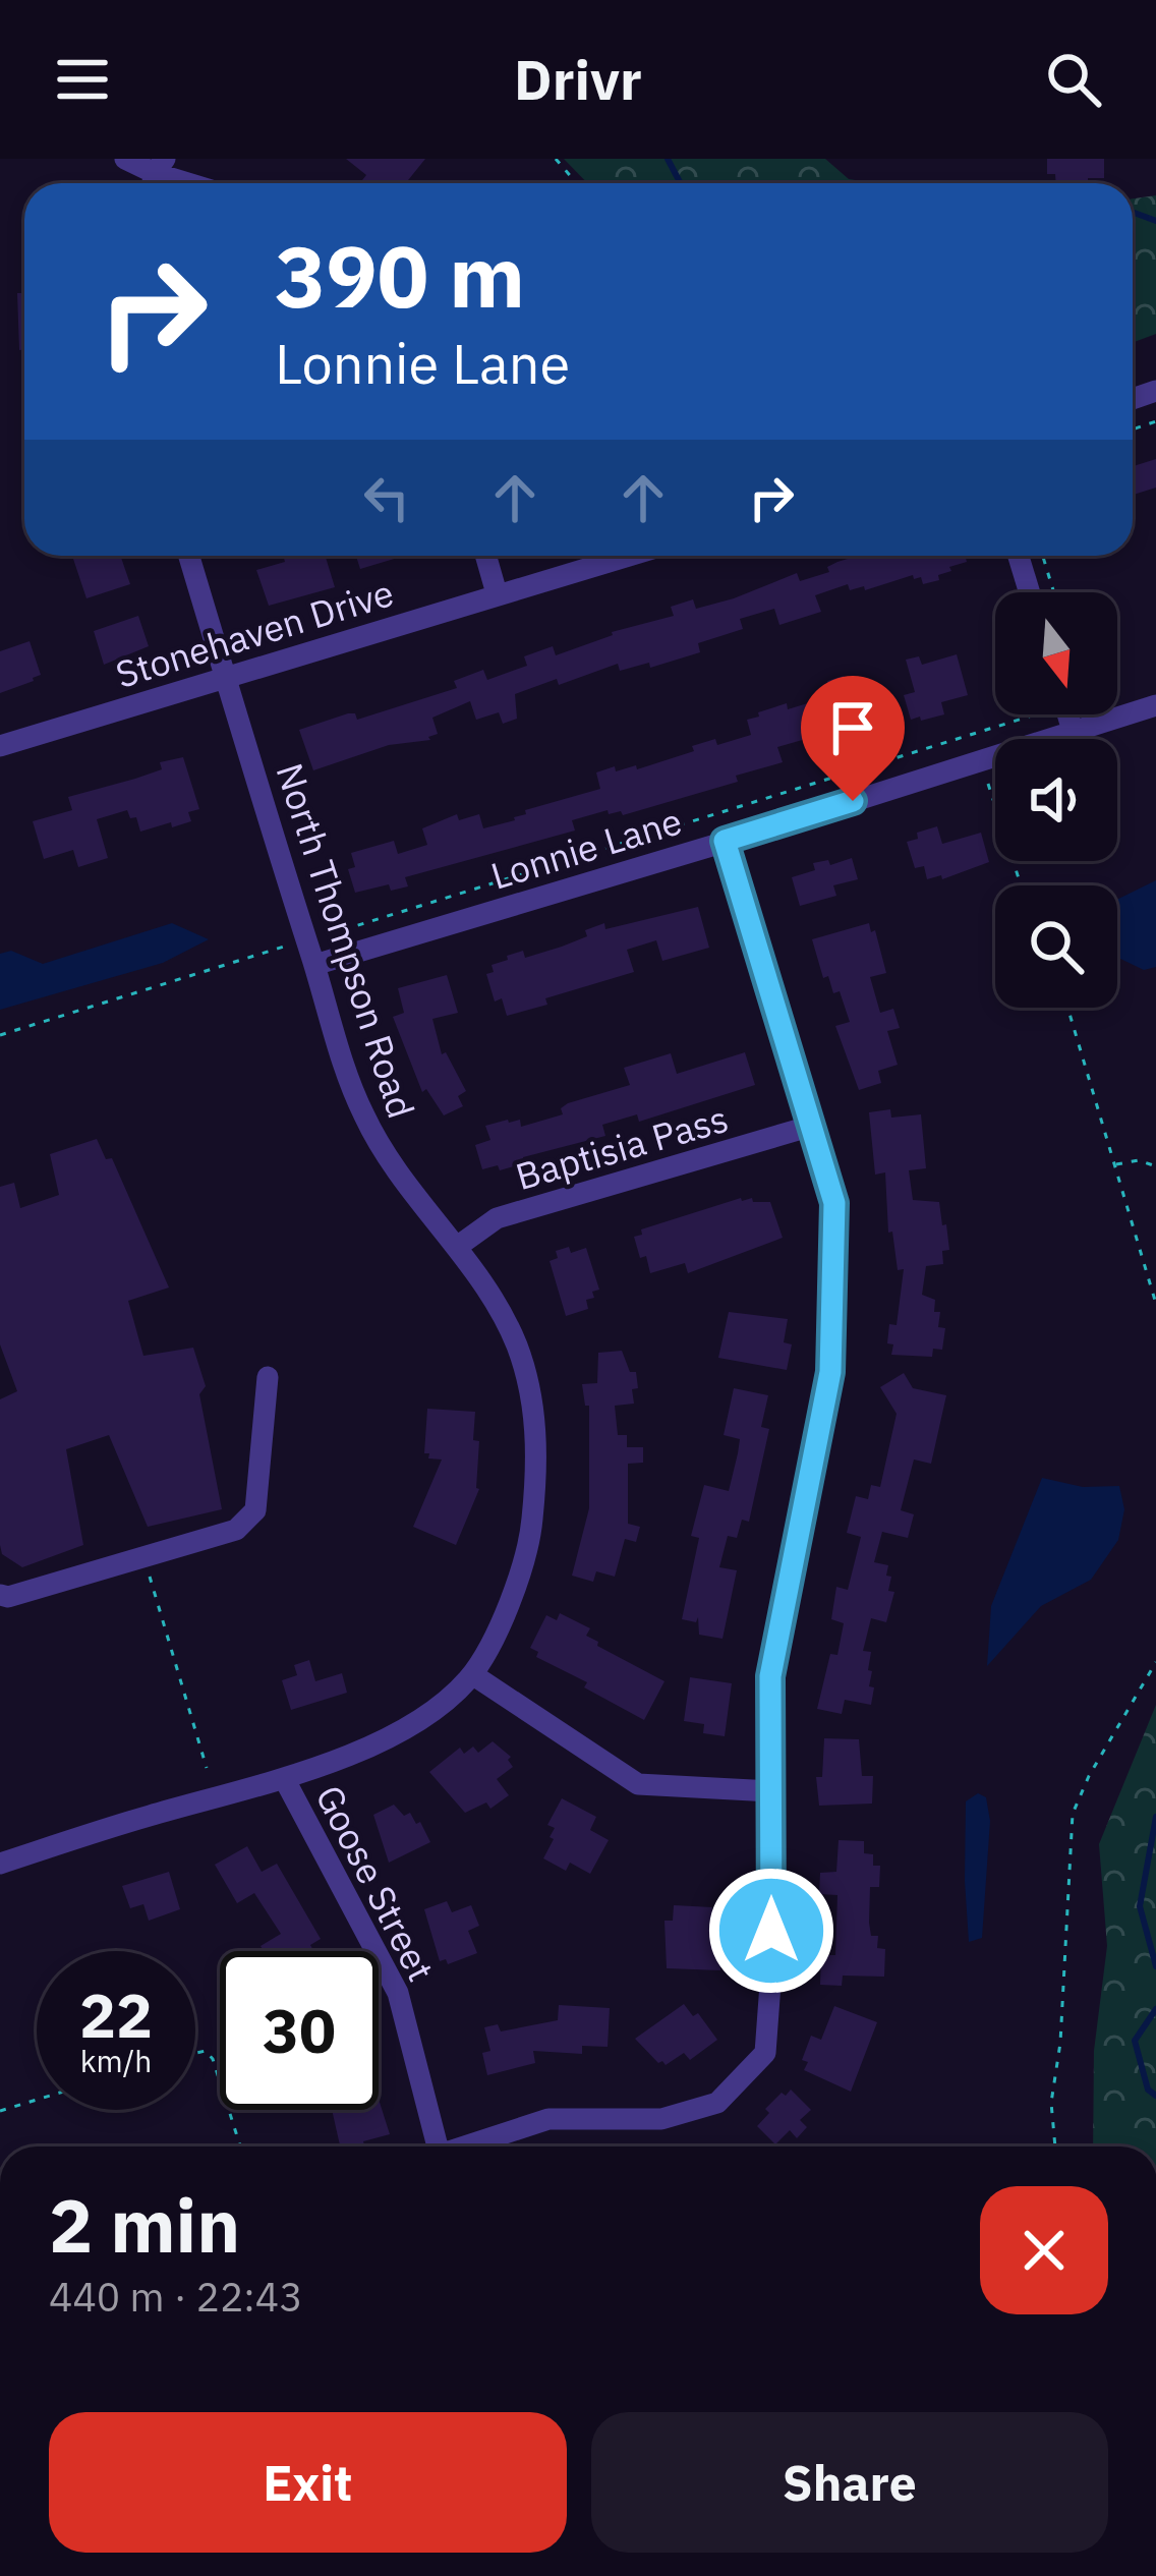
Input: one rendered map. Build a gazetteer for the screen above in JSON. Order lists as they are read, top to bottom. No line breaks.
{"streets":{"street":["Stonehaven Drive","Lonnie Lane","North Thompson Road","Baptisia Pass","Goose Street"]},"crossings":[["Stonehaven Drive","North Thompson Road"],["Lonnie Lane","North Thompson Road"],["North Thompson Road","Baptisia Pass"],["North Thompson Road","Goose Street"]],"north":"bottom","page":{"header":"Drivr","turn":["390 m","Lonnie Lane"],"speed":"22 km/h","limit":"30","heading":["2 min","440 m · 22:43"],"buttons":["Exit","Share"]}}
